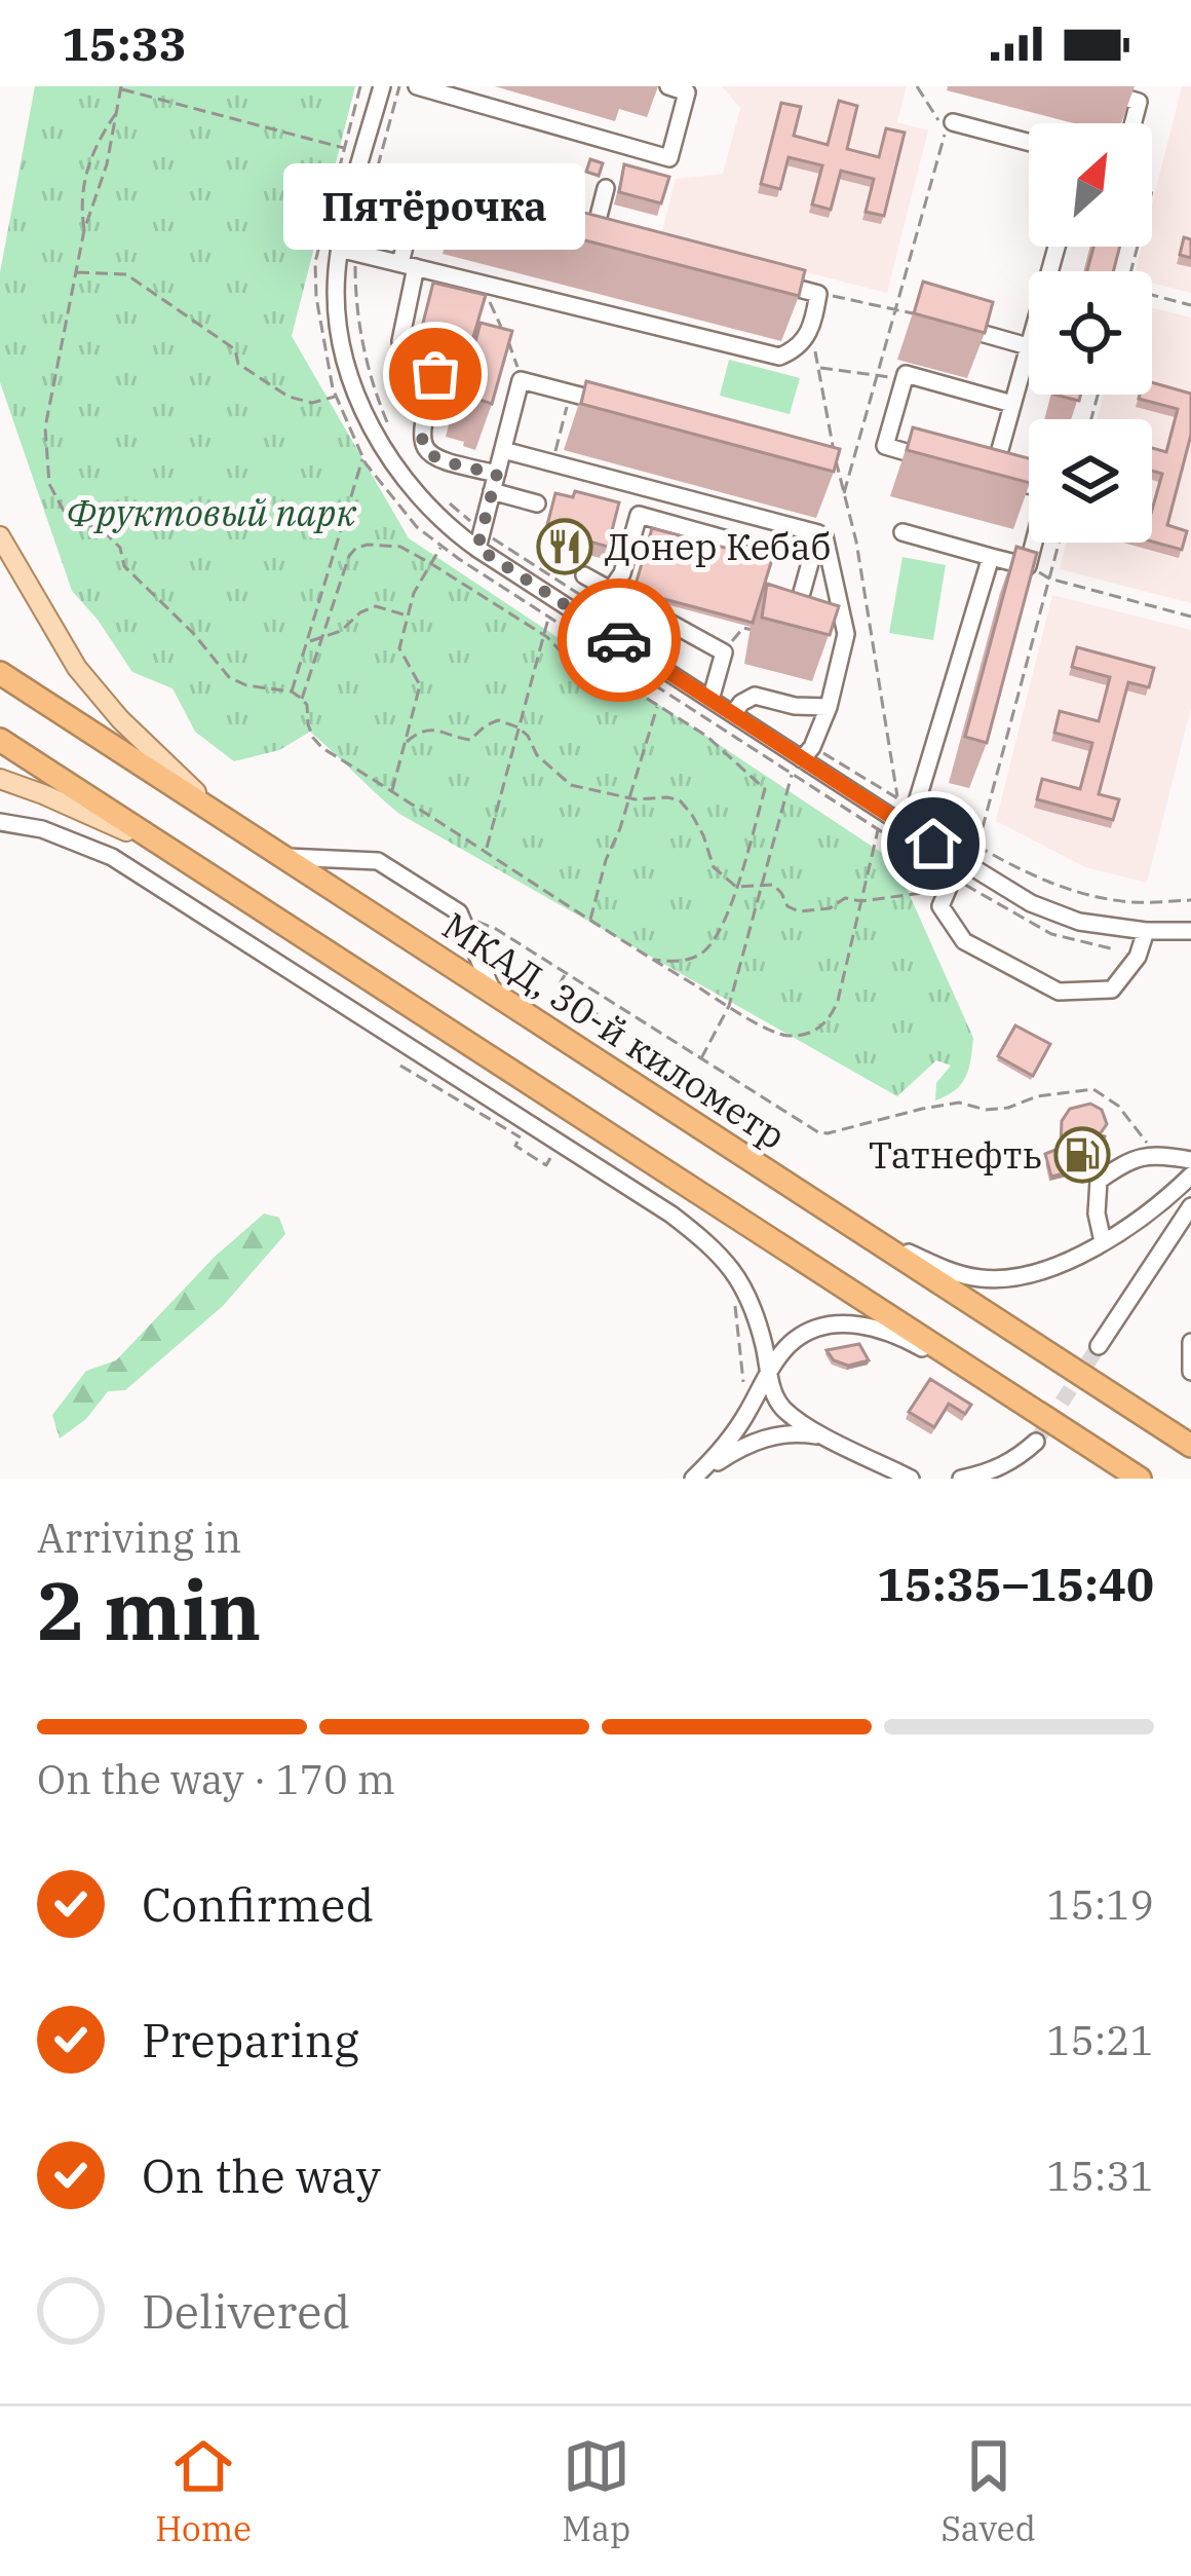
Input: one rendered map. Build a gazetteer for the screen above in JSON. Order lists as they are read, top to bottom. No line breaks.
{"streets":{"highway":["МКАД, 30-й километр"]},"parks":["Фруктовый парк"],"places":{"other":["Пятёрочка"],"restaurant":["Донер Кебаб"],"fuel station":["Татнефть"]},"north":"top right","page":{"status":"15:33","bubble":"Пятёрочка","heading":["2 min","Arriving in","15:35–15:40"],"bar":"On the way · 170 m","list":[["Confirmed","15:19"],["Preparing","15:21"],["On the way","15:31"],"Delivered"],"tabs":["Home","Map","Saved"]}}
